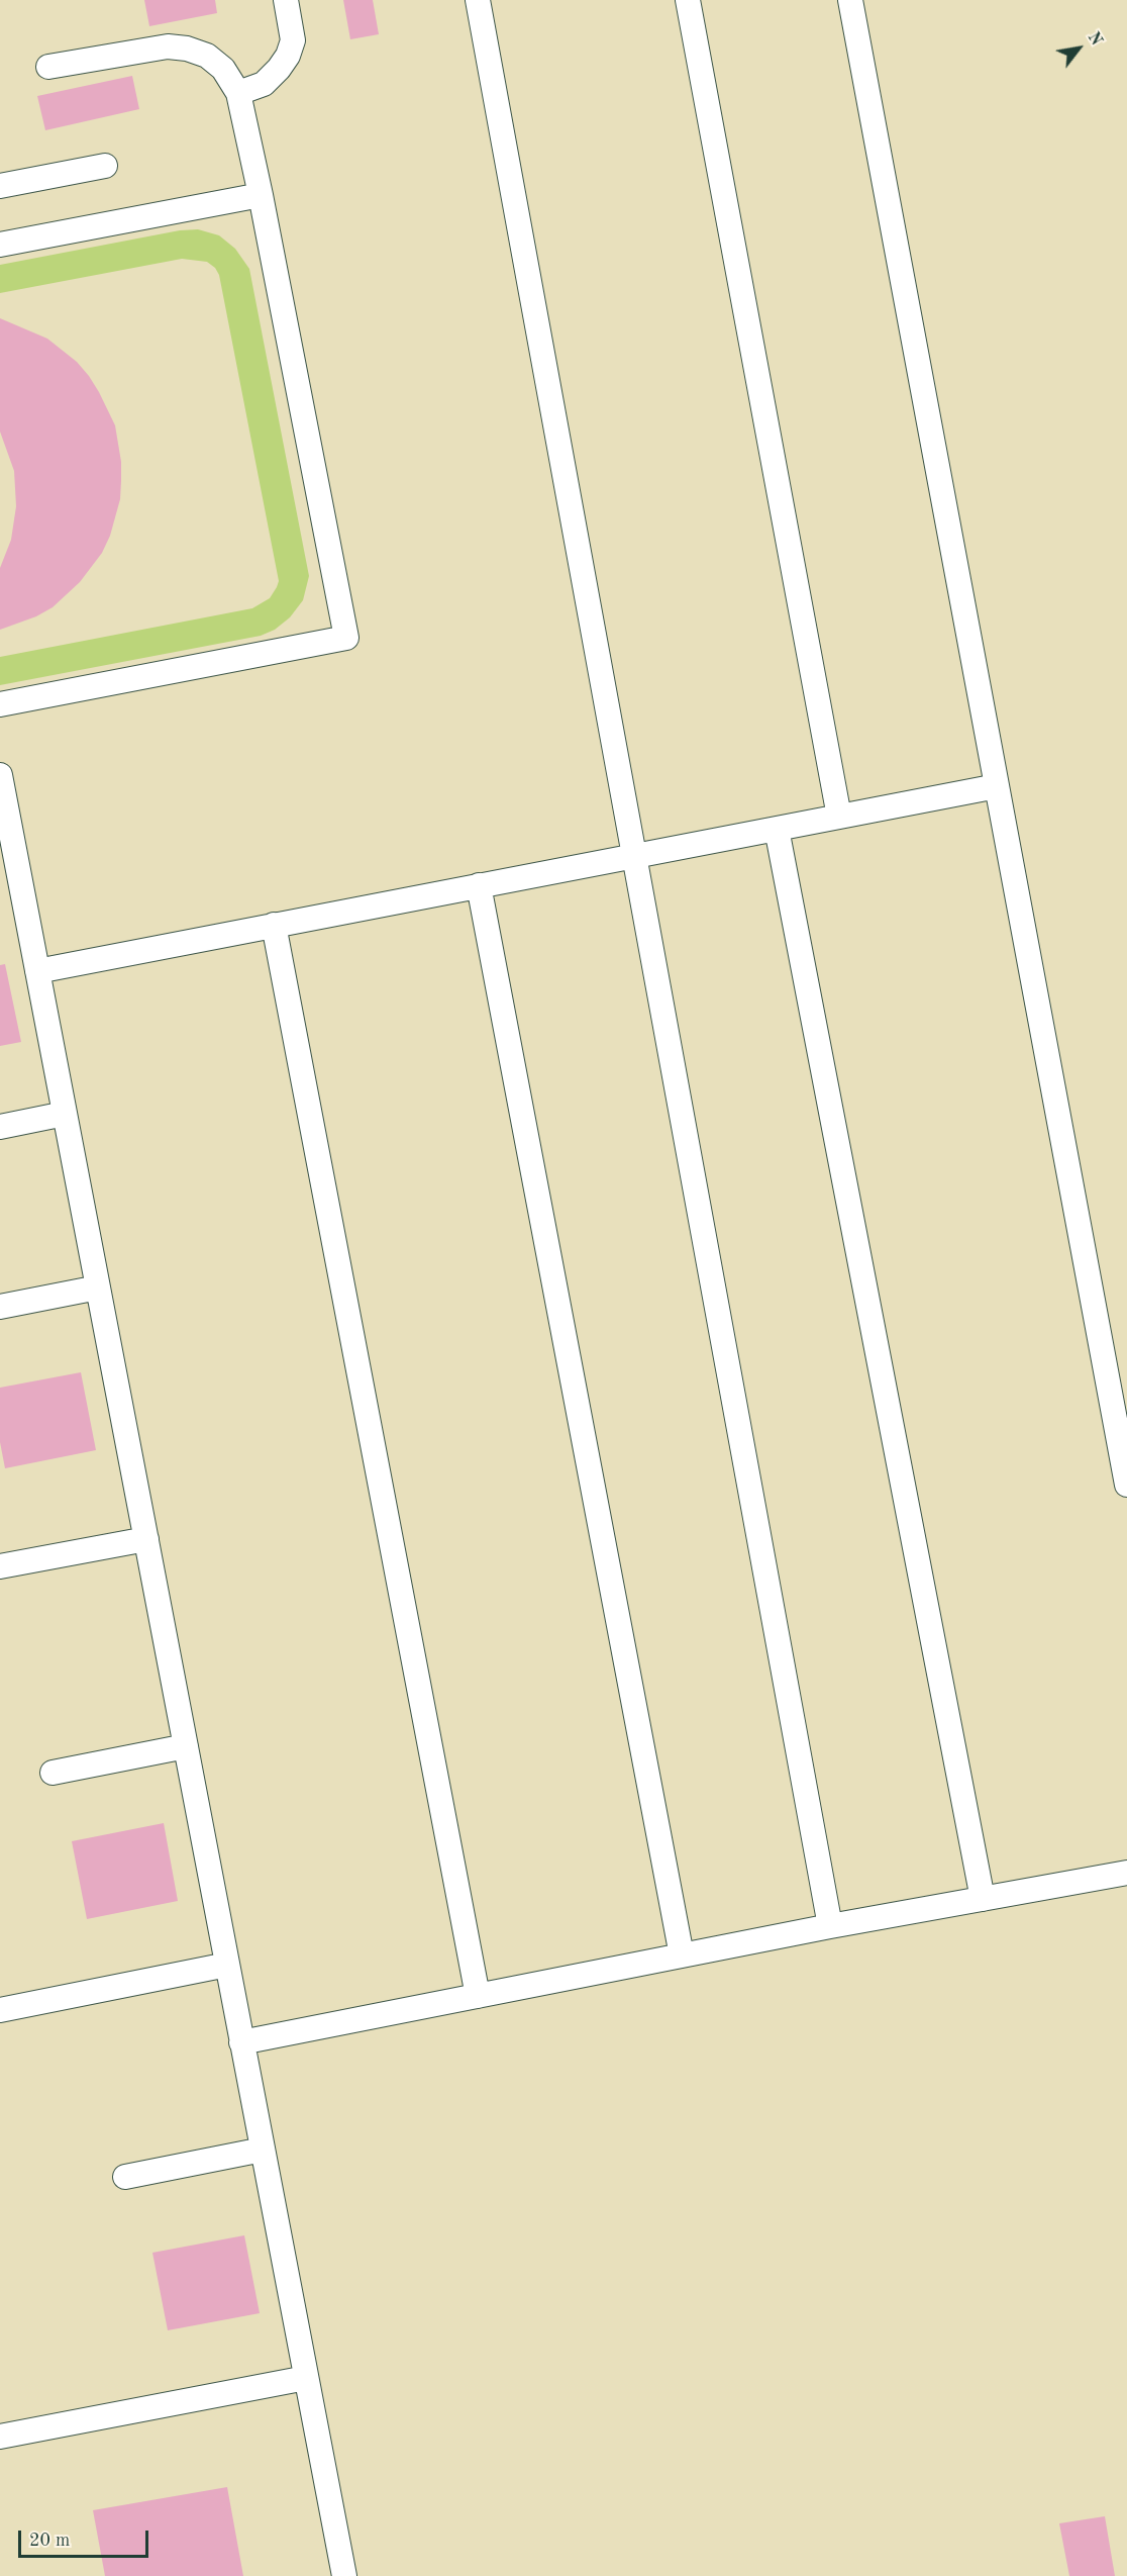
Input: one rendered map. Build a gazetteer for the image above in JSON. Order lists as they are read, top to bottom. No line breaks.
{"scale_bar":"20 m","north":"top right"}
